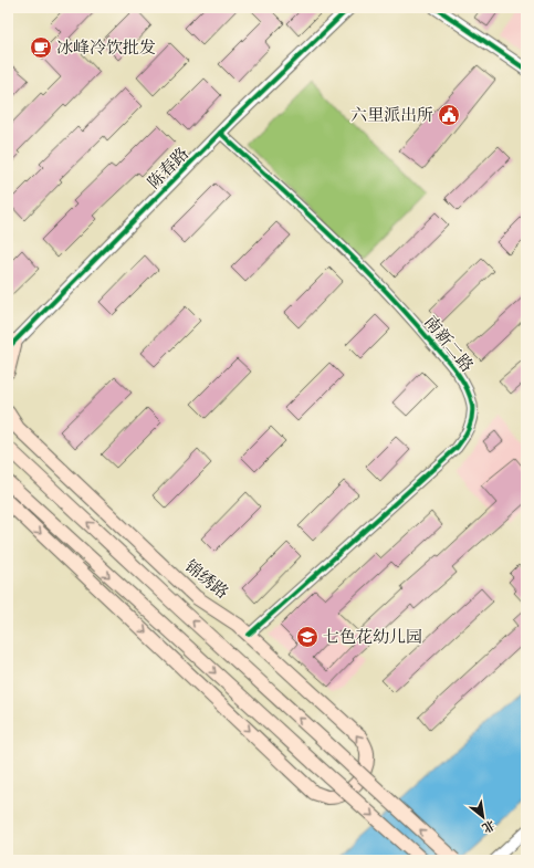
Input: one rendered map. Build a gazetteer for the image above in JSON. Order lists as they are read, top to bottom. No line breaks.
{"streets":{"main road":["锦绣路"],"street":["陈春路","南新二路"]},"crossings":[["陈春路","南新二路"],["南新二路","锦绣路"]],"places":{"cafe":["冰峰冷饮批发"],"public building":["六里派出所"],"school or university":["七色花幼儿园"]},"north":"bottom right"}
